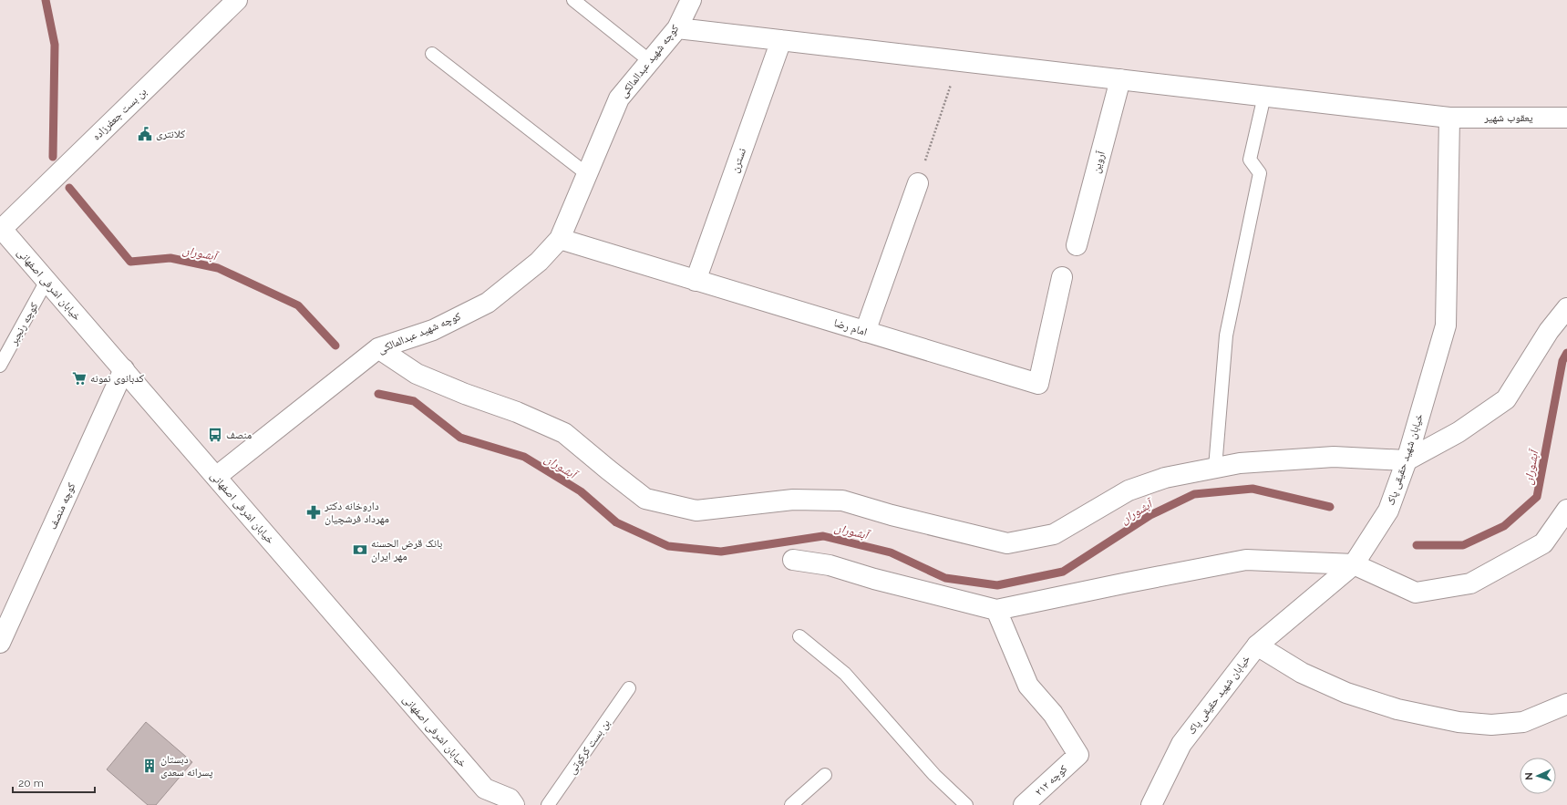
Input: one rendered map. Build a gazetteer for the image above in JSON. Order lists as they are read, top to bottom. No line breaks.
{"streets":{"street":["کوچه شهید عبدالمالکی","بن بست جعفرزاده","یعقوب شهیر","نسترن","آروین","خیابان اشرفی اصفهانی","امام رضا","خیابان شهید حقیقی پاک","کوچه منصف","کوچه ۲۱۲"],"lane":["کوچه رنجبر","بن بست کرکوتی"]},"crossings":[["کوچه شهید عبدالمالکی","یعقوب شهیر"],["کوچه شهید عبدالمالکی","خیابان اشرفی اصفهانی"],["کوچه شهید عبدالمالکی","امام رضا"],["بن بست جعفرزاده","خیابان اشرفی اصفهانی"],["یعقوب شهیر","نسترن"],["یعقوب شهیر","آروین"],["یعقوب شهیر","خیابان شهید حقیقی پاک"],["نسترن","امام رضا"],["خیابان اشرفی اصفهانی","کوچه رنجبر"],["خیابان اشرفی اصفهانی","کوچه منصف"]],"water":["آبشوران"],"places":{"public building":["کلانتری"],"supermarket":["کدبانوی نمونه"],"bus stop":["منصف"],"pharmacy":["داروخانه دکتر مهرداد فرشچیان"],"bank":["بانک قرض الحسنه مهر ایران"],"building":["دبستان پسرانه سعدی"]},"scale_bar":"20 m","north":"left"}
